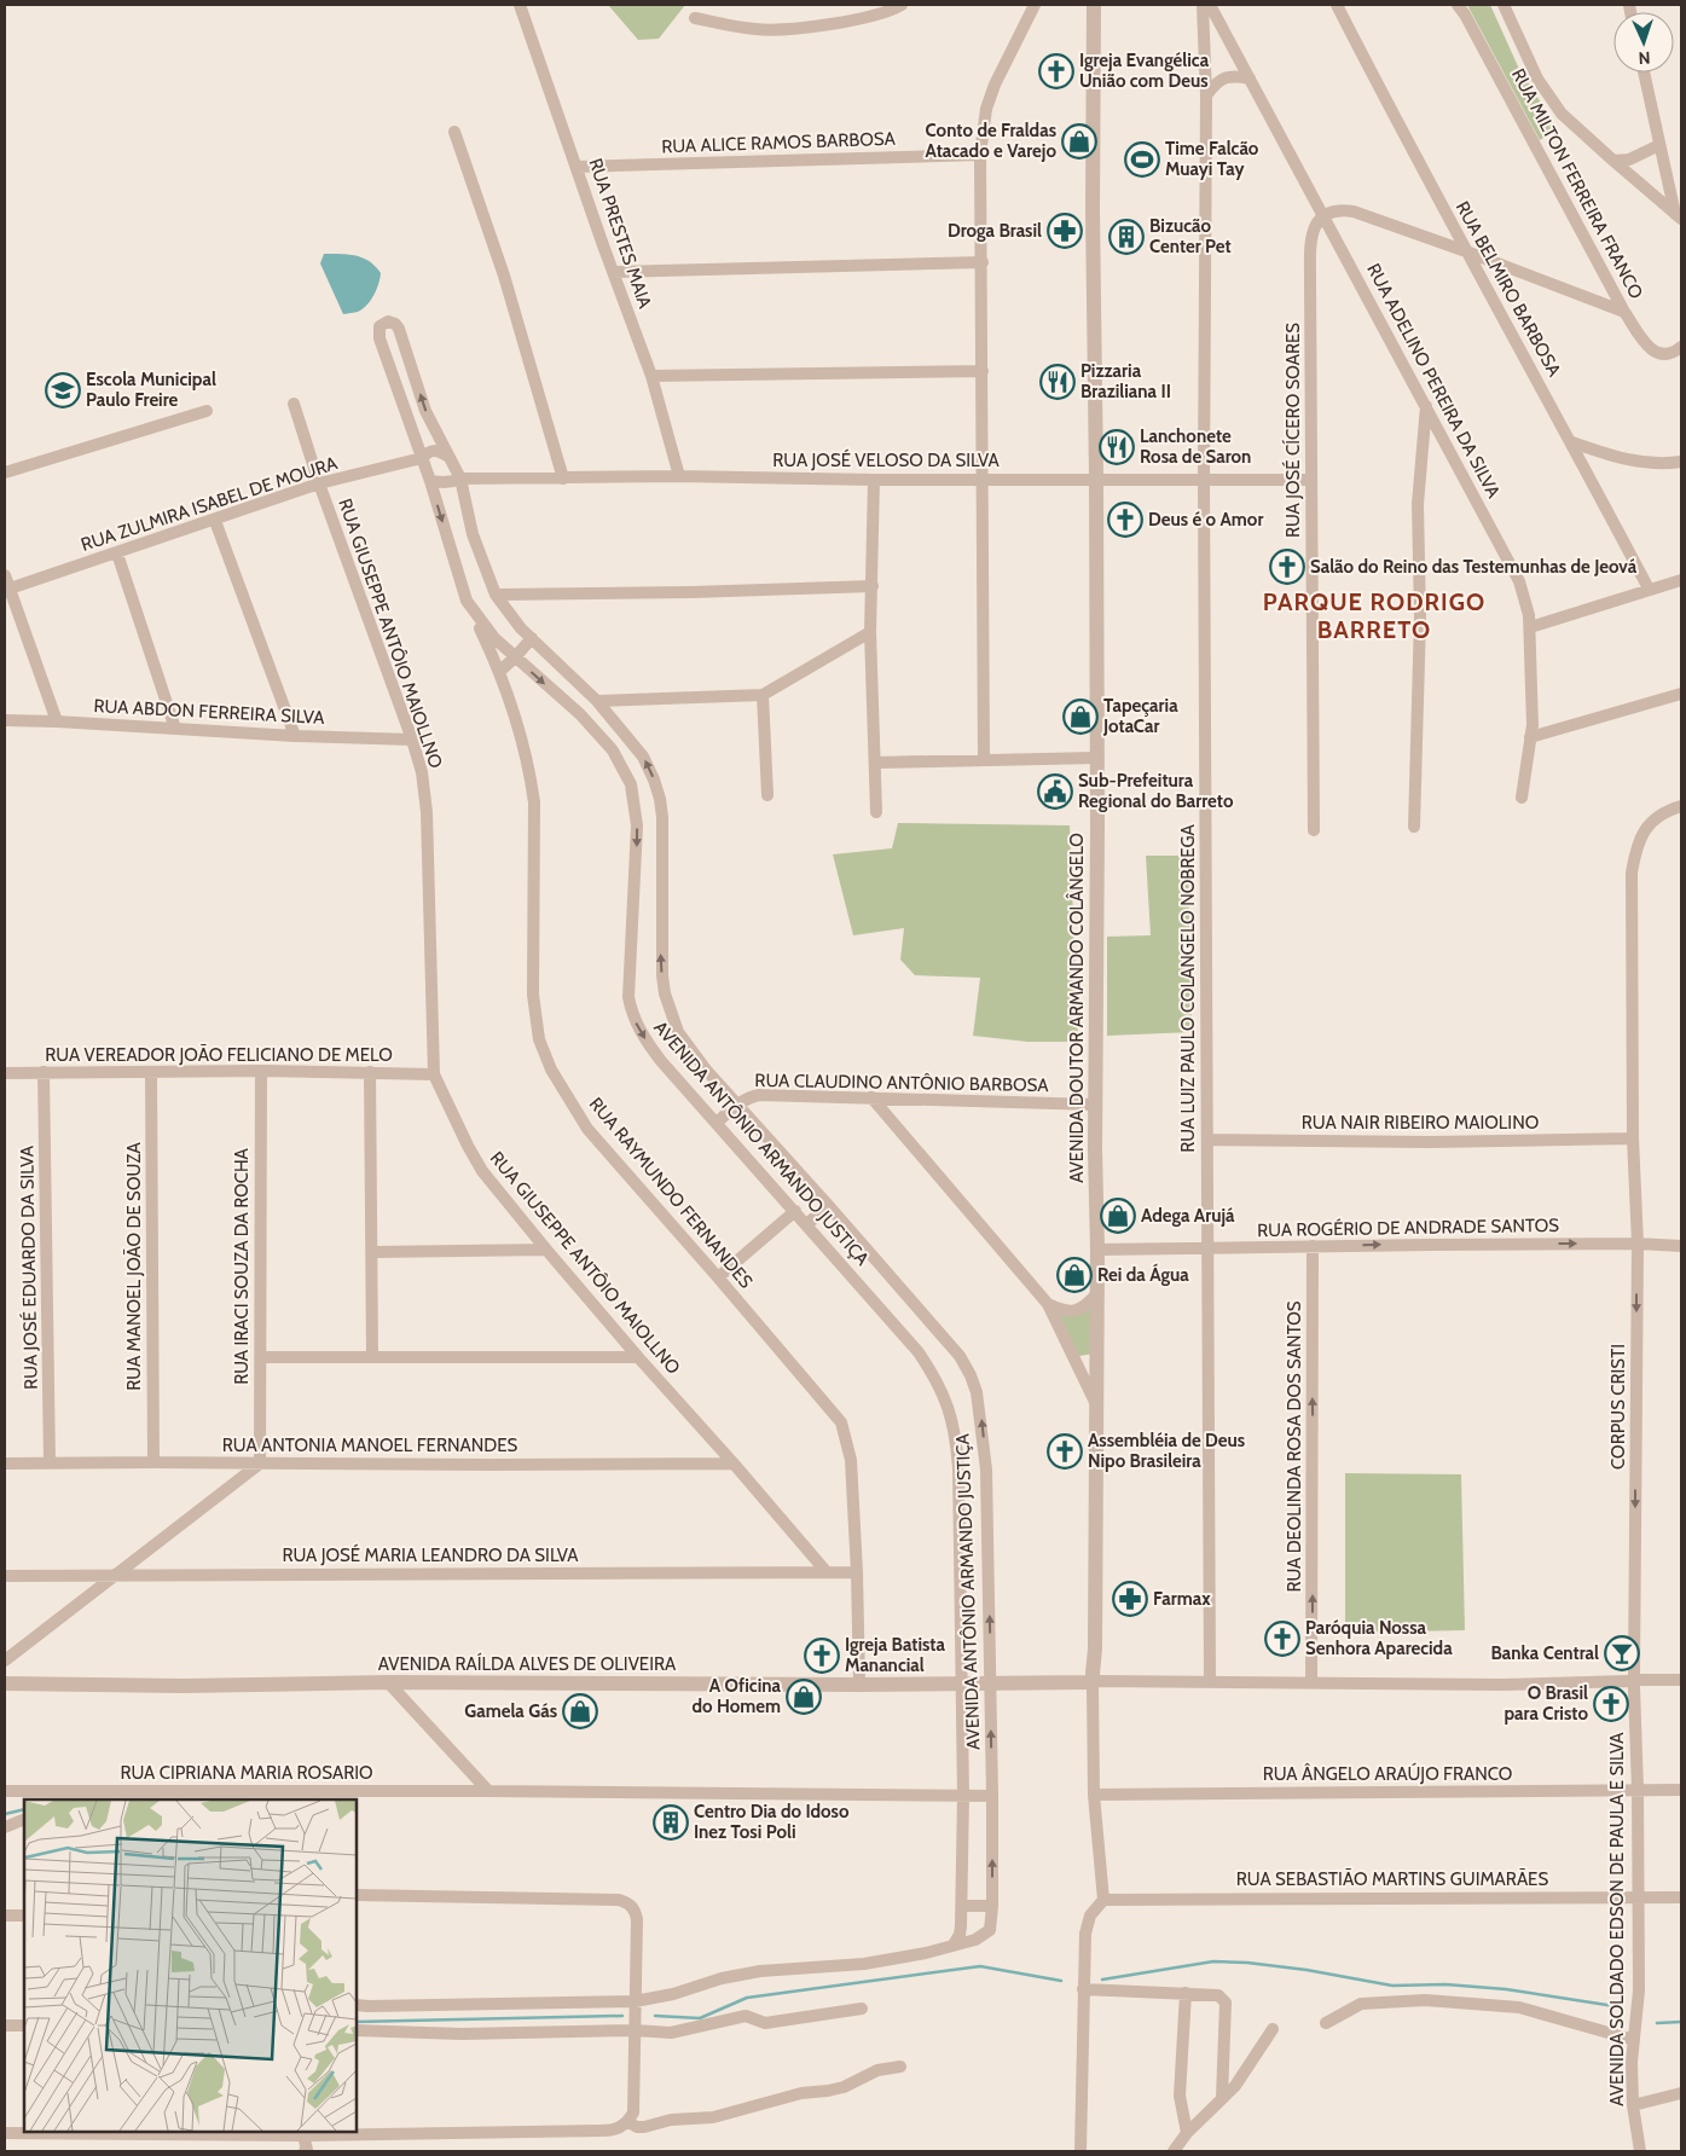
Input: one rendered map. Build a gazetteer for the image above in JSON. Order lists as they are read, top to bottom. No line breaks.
{"streets":{"street":["RUA ALICE RAMOS BARBOSA","RUA MILTON FERREIRA FRANCO","RUA PRESTES MAIA","RUA BELMIRO BARBOSA","RUA ADELINO PEREIRA DA SILVA","RUA JOSÉ CÍCERO SOARES","RUA JOSÉ VELOSO DA SILVA","RUA ZULMIRA ISABEL DE MOURA","RUA GIUSEPPE ANTÔIO MAIOLLNO","RUA ABDON FERREIRA SILVA","RUA LUIZ PAULO COLANGELO NOBREGA","AVENIDA DOUTOR ARMANDO COLÂNGELO","RUA VEREADOR JOÃO FELICIANO DE MELO","RUA CLAUDINO ANTÔNIO BARBOSA","RUA NAIR RIBEIRO MAIOLINO","AVENIDA ANTÔNIO ARMANDO JUSTIÇA","RUA RAYMUNDO FERNANDES","RUA ROGÉRIO DE ANDRADE SANTOS","RUA MANOEL JOÃO DE SOUZA","RUA IRACI SOUZA DA ROCHA","RUA JOSÉ EDUARDO DA SILVA","CORPUS CRISTI","RUA ANTONIA MANOEL FERNANDES","RUA DEOLINDA ROSA DOS SANTOS","RUA JOSÉ MARIA LEANDRO DA SILVA","AVENIDA RAÍLDA ALVES DE OLIVEIRA","RUA CIPRIANA MARIA ROSARIO","RUA ÂNGELO ARAÚJO FRANCO","RUA SEBASTIÃO MARTINS GUIMARÃES","AVENIDA SOLDADO EDSON DE PAULA E SILVA"]},"crossings":[["RUA ALICE RAMOS BARBOSA","RUA PRESTES MAIA"],["RUA PRESTES MAIA","RUA JOSÉ VELOSO DA SILVA"],["RUA ADELINO PEREIRA DA SILVA","RUA JOSÉ CÍCERO SOARES"],["RUA JOSÉ CÍCERO SOARES","RUA JOSÉ VELOSO DA SILVA"],["RUA JOSÉ VELOSO DA SILVA","RUA LUIZ PAULO COLANGELO NOBREGA"],["RUA JOSÉ VELOSO DA SILVA","AVENIDA DOUTOR ARMANDO COLÂNGELO"],["RUA JOSÉ VELOSO DA SILVA","AVENIDA ANTÔNIO ARMANDO JUSTIÇA"],["RUA ZULMIRA ISABEL DE MOURA","RUA GIUSEPPE ANTÔIO MAIOLLNO"],["RUA ZULMIRA ISABEL DE MOURA","AVENIDA ANTÔNIO ARMANDO JUSTIÇA"],["RUA GIUSEPPE ANTÔIO MAIOLLNO","RUA ABDON FERREIRA SILVA"],["RUA GIUSEPPE ANTÔIO MAIOLLNO","RUA VEREADOR JOÃO FELICIANO DE MELO"],["RUA GIUSEPPE ANTÔIO MAIOLLNO","RUA ANTONIA MANOEL FERNANDES"],["RUA GIUSEPPE ANTÔIO MAIOLLNO","RUA JOSÉ MARIA LEANDRO DA SILVA"],["RUA LUIZ PAULO COLANGELO NOBREGA","RUA NAIR RIBEIRO MAIOLINO"],["RUA LUIZ PAULO COLANGELO NOBREGA","RUA ROGÉRIO DE ANDRADE SANTOS"],["RUA LUIZ PAULO COLANGELO NOBREGA","AVENIDA RAÍLDA ALVES DE OLIVEIRA"],["AVENIDA DOUTOR ARMANDO COLÂNGELO","RUA CLAUDINO ANTÔNIO BARBOSA"],["AVENIDA DOUTOR ARMANDO COLÂNGELO","RUA ROGÉRIO DE ANDRADE SANTOS"],["AVENIDA DOUTOR ARMANDO COLÂNGELO","AVENIDA RAÍLDA ALVES DE OLIVEIRA"],["AVENIDA DOUTOR ARMANDO COLÂNGELO","RUA ÂNGELO ARAÚJO FRANCO"],["AVENIDA DOUTOR ARMANDO COLÂNGELO","RUA SEBASTIÃO MARTINS GUIMARÃES"],["RUA VEREADOR JOÃO FELICIANO DE MELO","RUA MANOEL JOÃO DE SOUZA"],["RUA VEREADOR JOÃO FELICIANO DE MELO","RUA IRACI SOUZA DA ROCHA"],["RUA VEREADOR JOÃO FELICIANO DE MELO","RUA JOSÉ EDUARDO DA SILVA"],["RUA CLAUDINO ANTÔNIO BARBOSA","AVENIDA ANTÔNIO ARMANDO JUSTIÇA"],["RUA NAIR RIBEIRO MAIOLINO","CORPUS CRISTI"],["AVENIDA ANTÔNIO ARMANDO JUSTIÇA","RUA RAYMUNDO FERNANDES"],["AVENIDA ANTÔNIO ARMANDO JUSTIÇA","AVENIDA RAÍLDA ALVES DE OLIVEIRA"],["AVENIDA ANTÔNIO ARMANDO JUSTIÇA","RUA CIPRIANA MARIA ROSARIO"],["RUA RAYMUNDO FERNANDES","RUA JOSÉ MARIA LEANDRO DA SILVA"],["RUA RAYMUNDO FERNANDES","AVENIDA RAÍLDA ALVES DE OLIVEIRA"],["RUA ROGÉRIO DE ANDRADE SANTOS","CORPUS CRISTI"],["RUA ROGÉRIO DE ANDRADE SANTOS","RUA DEOLINDA ROSA DOS SANTOS"],["RUA MANOEL JOÃO DE SOUZA","RUA ANTONIA MANOEL FERNANDES"],["RUA IRACI SOUZA DA ROCHA","RUA ANTONIA MANOEL FERNANDES"],["RUA JOSÉ EDUARDO DA SILVA","RUA ANTONIA MANOEL FERNANDES"],["CORPUS CRISTI","AVENIDA RAÍLDA ALVES DE OLIVEIRA"],["CORPUS CRISTI","AVENIDA SOLDADO EDSON DE PAULA E SILVA"],["RUA DEOLINDA ROSA DOS SANTOS","AVENIDA RAÍLDA ALVES DE OLIVEIRA"],["AVENIDA RAÍLDA ALVES DE OLIVEIRA","AVENIDA SOLDADO EDSON DE PAULA E SILVA"],["RUA ÂNGELO ARAÚJO FRANCO","AVENIDA SOLDADO EDSON DE PAULA E SILVA"],["RUA SEBASTIÃO MARTINS GUIMARÃES","AVENIDA SOLDADO EDSON DE PAULA E SILVA"]],"one_way":["RUA ROGÉRIO DE ANDRADE SANTOS","CORPUS CRISTI","RUA DEOLINDA ROSA DOS SANTOS"],"districts":["PARQUE RODRIGO BARRETO"],"places":{"church":["Igreja Evangélica União com Deus","Deus é o Amor","Salão do Reino das Testemunhas de Jeová","Assembléia de Deus Nipo Brasileira","Paróquia Nossa Senhora Aparecida","Igreja Batista Manancial","O Brasil para Cristo"],"shop":["Conto de Fraldas Atacado e Varejo","Tapeçaria JotaCar","Adega Arujá","Rei da Água","A Oficina do Homem","Gamela Gás"],"sports":["Time Falcão Muayi Tay"],"pharmacy":["Droga Brasil","Farmax"],"building":["Bizucão Center Pet","Centro Dia do Idoso Inez Tosi Poli"],"restaurant":["Pizzaria Braziliana II","Lanchonete Rosa de Saron"],"school or university":["Escola Municipal Paulo Freire"],"public building":["Sub-Prefeitura Regional do Barreto"],"bar":["Banka Central"]},"north":"bottom"}
